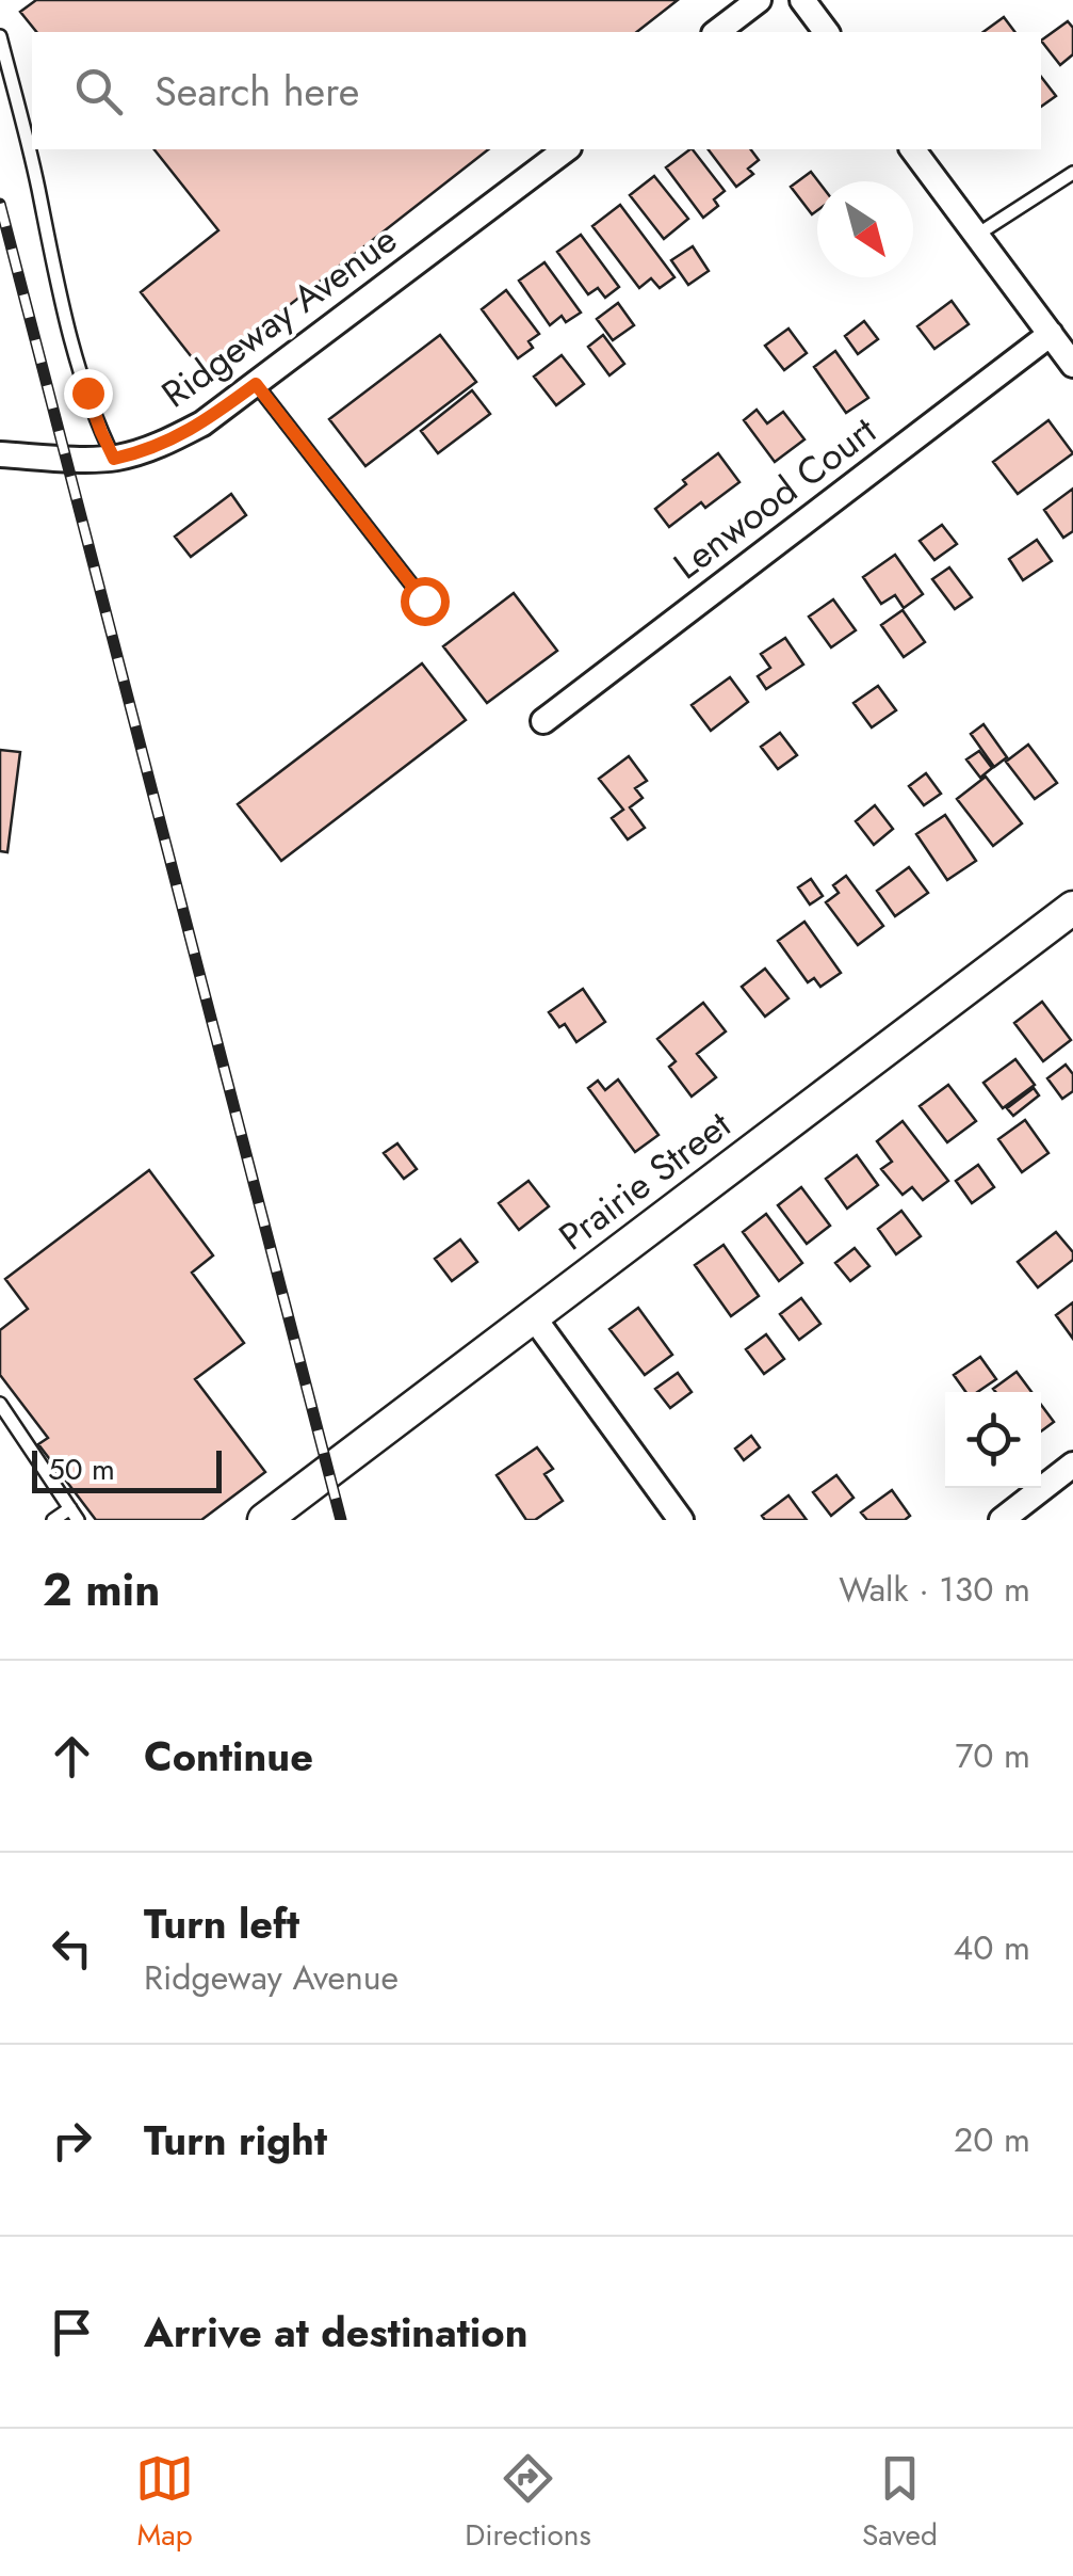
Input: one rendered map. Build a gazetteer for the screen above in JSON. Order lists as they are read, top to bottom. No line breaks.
{"streets":{"street":["Ridgeway Avenue","Lenwood Court","Prairie Street"]},"scale_bar":"50 m","north":"bottom right","page":{"search":"Search here","scale":"50 m","heading":["2 min","Walk · 130 m"],"list":[["Continue","70 m"],["Turn left","Ridgeway Avenue","40 m"],["Turn right","20 m"],"Arrive at destination"],"nav":["Map","Directions","Saved"]}}
